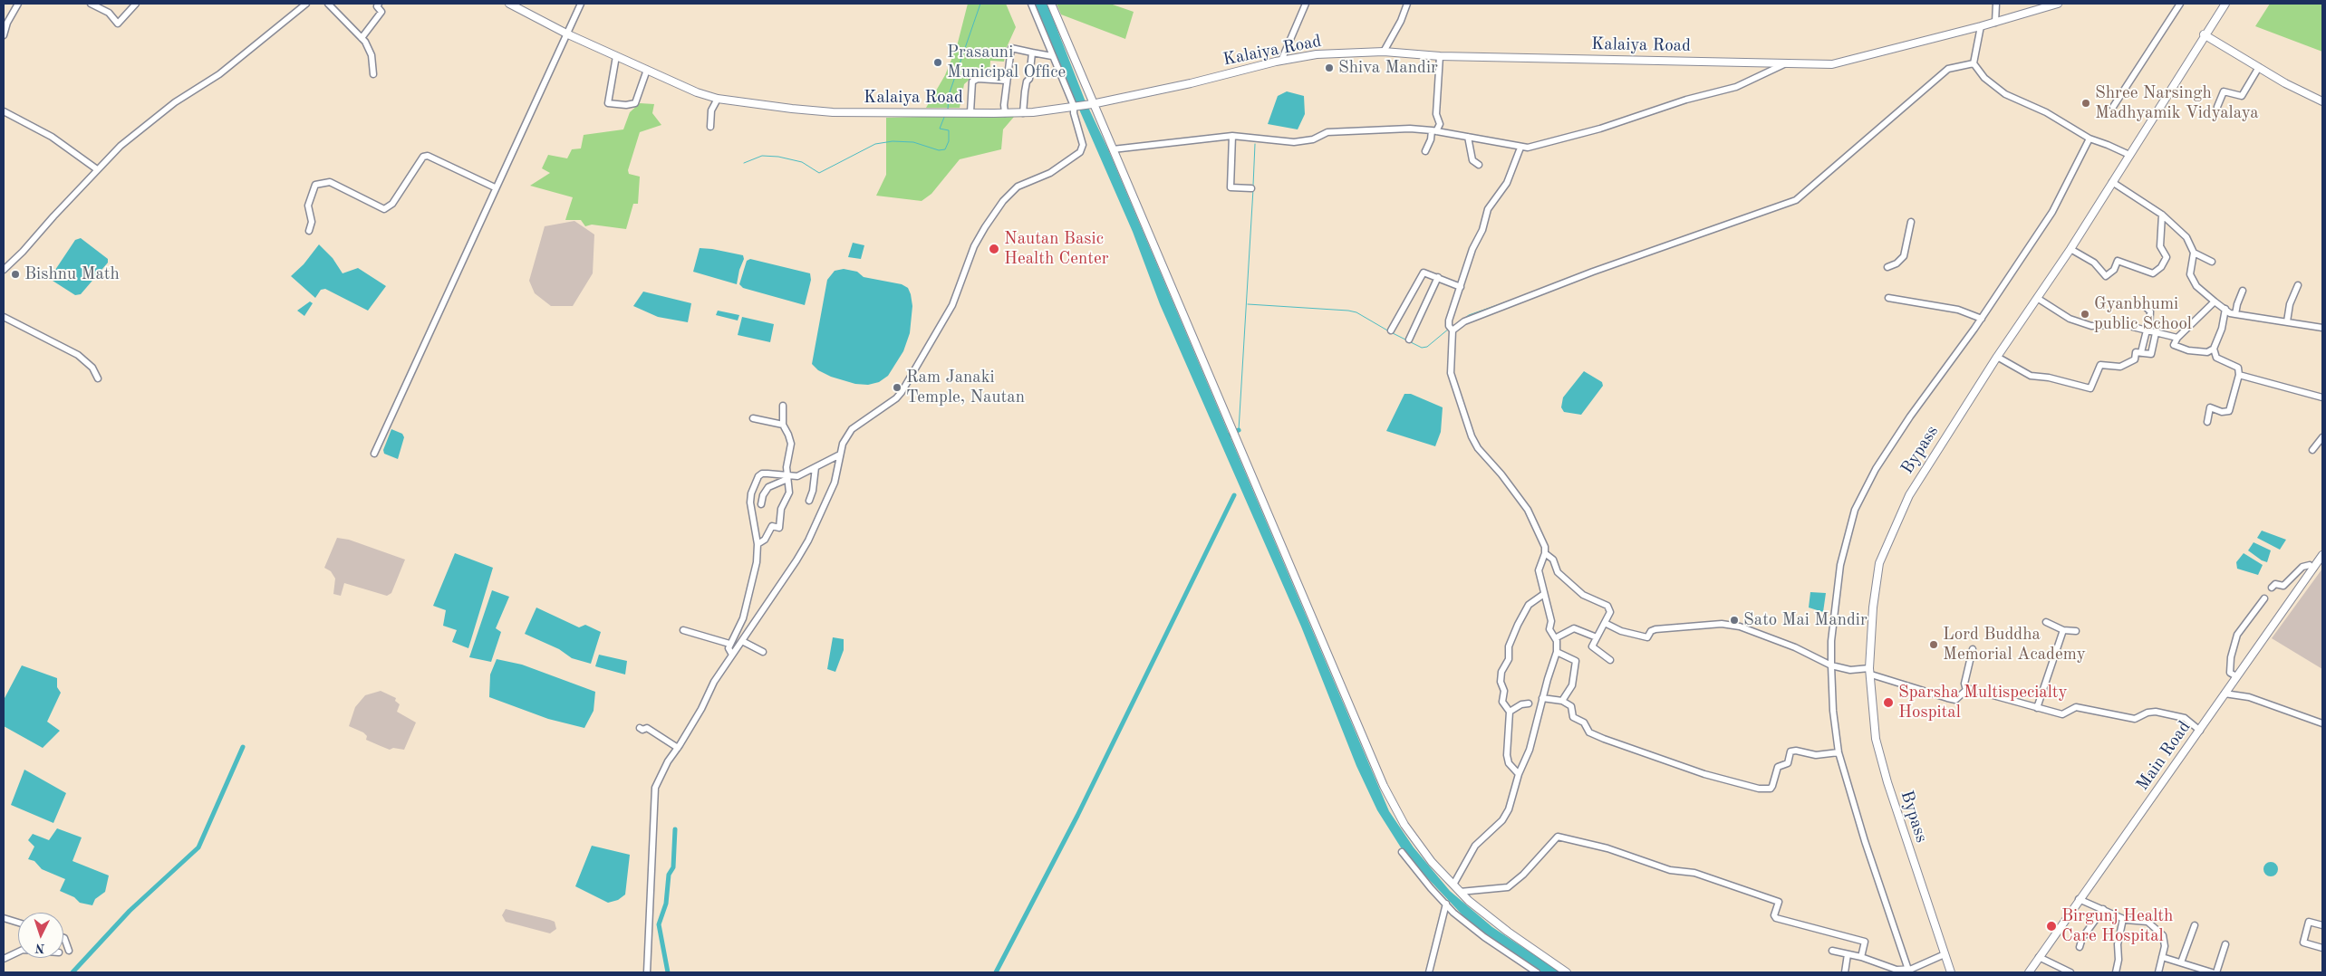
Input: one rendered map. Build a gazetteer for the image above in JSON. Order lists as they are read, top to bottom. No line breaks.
{"streets":{"main road":["Kalaiya Road","Bypass","Main Road"]},"places":["Prasauni Municipal Office","Shiva Mandir","Shree Narsingh Madhyamik Vidyalaya","Nautan Basic Health Center","Bishnu Math","Gyanbhumi public School","Ram Janaki Temple, Nautan","Sato Mai Mandir","Lord Buddha Memorial Academy","Sparsha Multispecialty Hospital","Birgunj Health Care Hospital"],"north":"bottom"}
